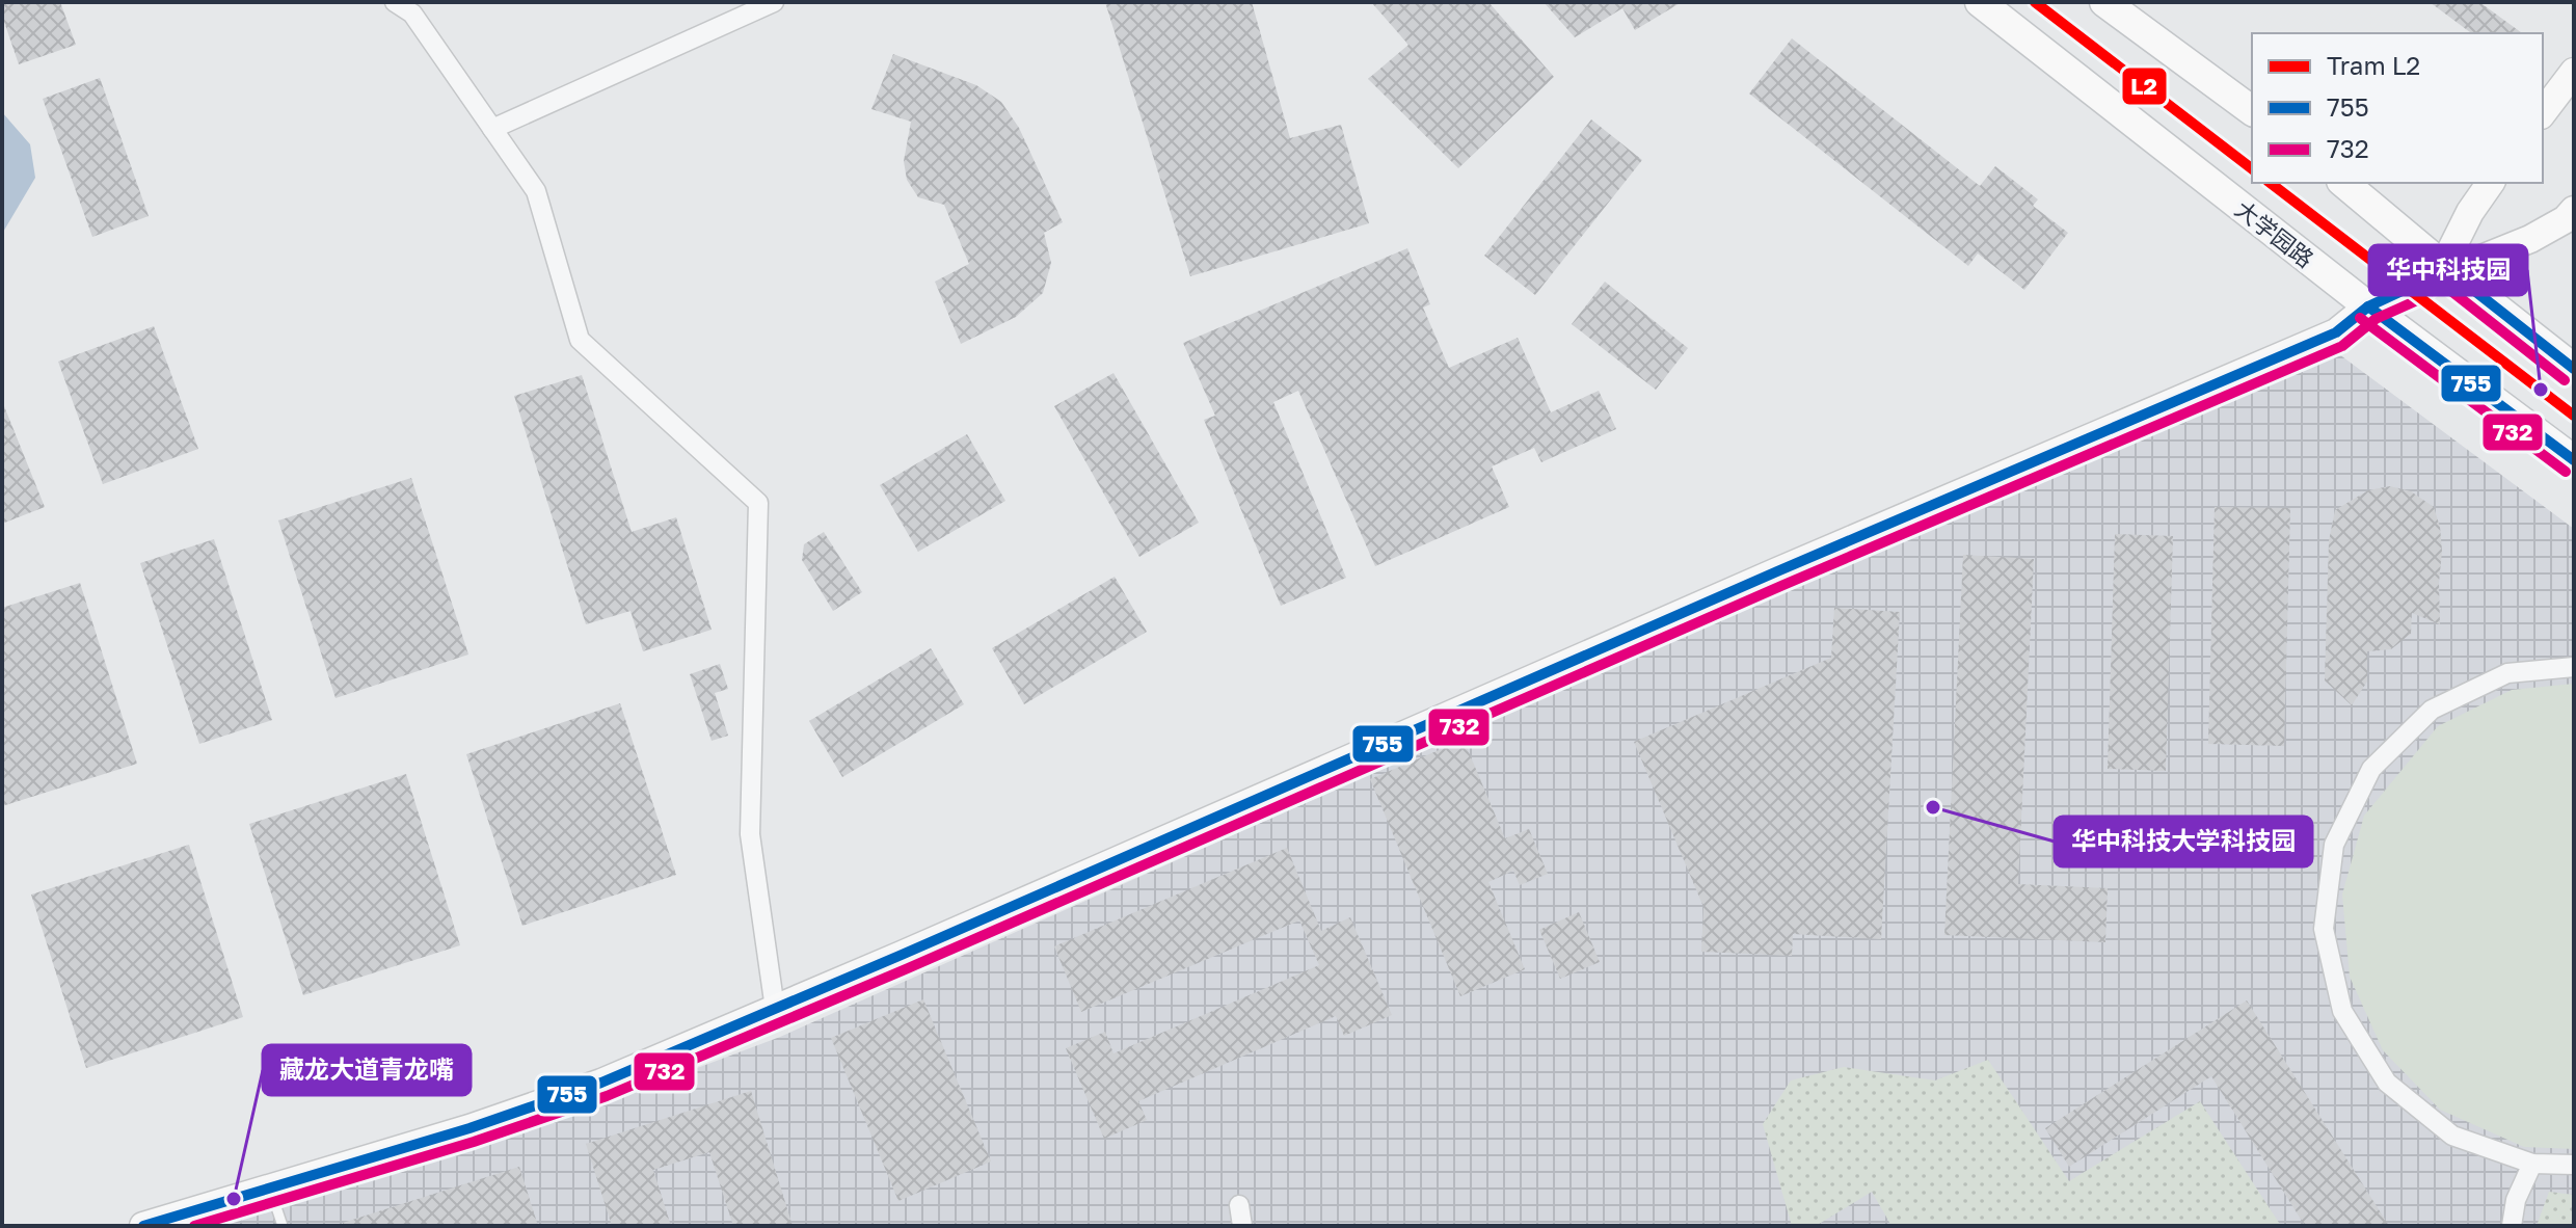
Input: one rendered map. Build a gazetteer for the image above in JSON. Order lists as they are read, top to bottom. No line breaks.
{"streets":{"main road":["大学园路"]},"places":["华中科技园","华中科技大学科技园","藏龙大道青龙嘴"],"lines":["tram line L2","transit line 755","transit line 732"],"legend":["Tram L2","755","732"]}
